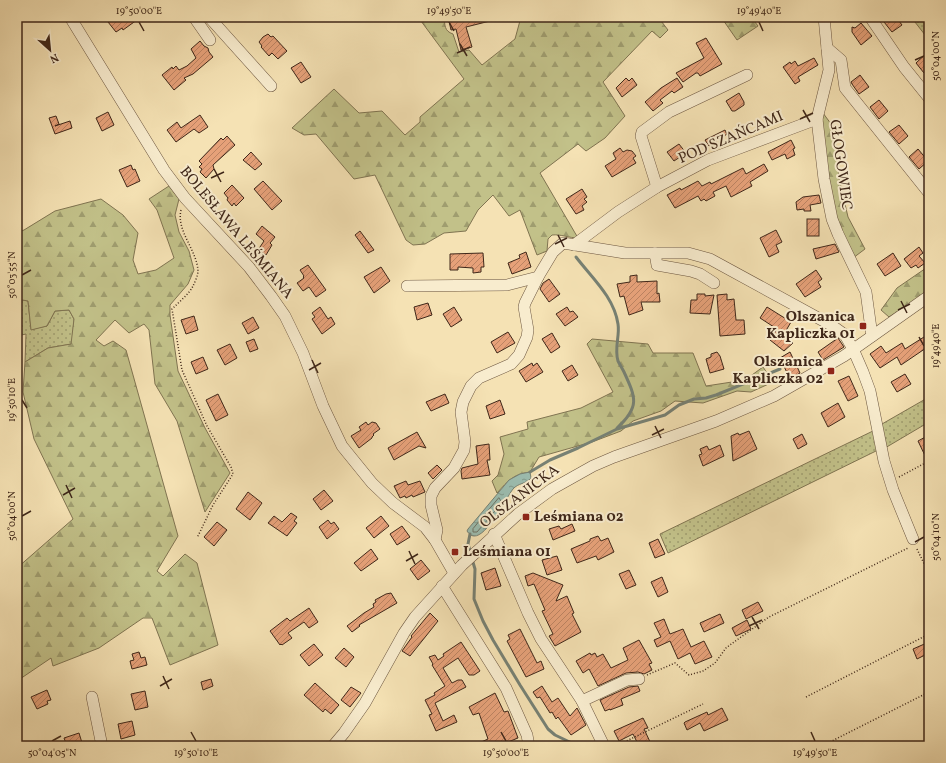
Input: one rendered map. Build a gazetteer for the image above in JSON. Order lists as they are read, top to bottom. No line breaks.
{"streets":{"street":["POD SZAŃCAMI","GŁOGOWIEC","BOLESŁAWA LEŚMIANA","OLSZANICKA"]},"crossings":[["POD SZAŃCAMI","GŁOGOWIEC"],["GŁOGOWIEC","OLSZANICKA"],["BOLESŁAWA LEŚMIANA","OLSZANICKA"]],"places":{"transit":["Olszanica Kapliczka 01","Olszanica Kapliczka 02","Leśmiana 02","Leśmiana 01"]},"north":"bottom right","coordinates":["19°50'00\"E","19°49'50\"E","19°49'40\"E","50°04'00\"N","50°03'55\"N","19°50'10\"E","50°04'10\"N","50°04'05\"N"]}
